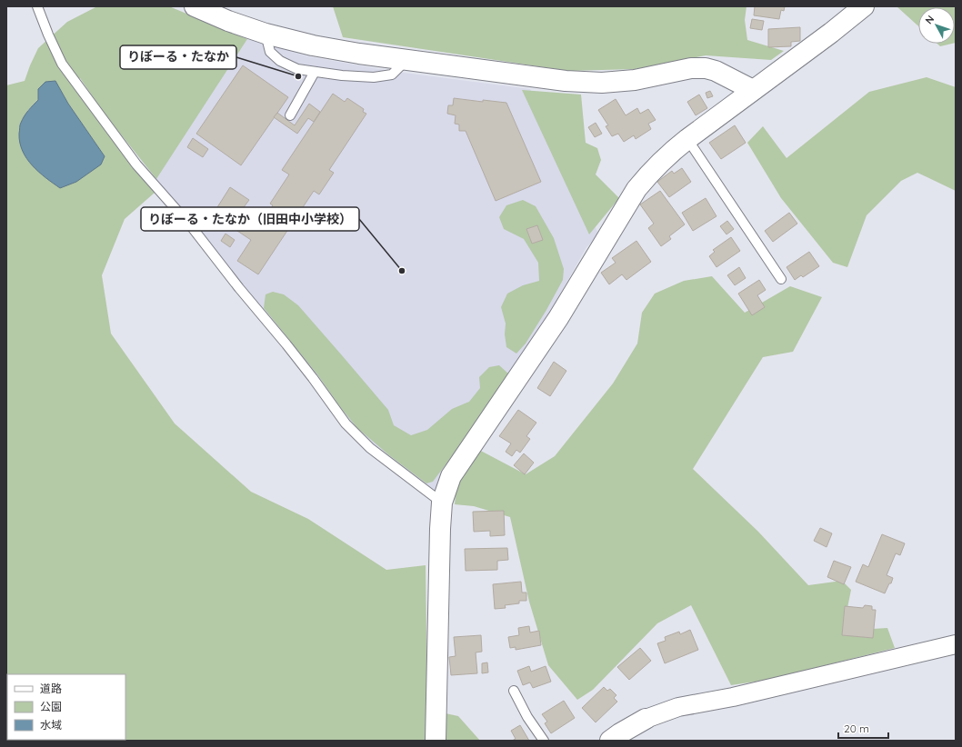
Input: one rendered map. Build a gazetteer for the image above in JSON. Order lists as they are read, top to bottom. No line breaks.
{"places":["りぼーる・たなか","りぼーる・たなか（旧田中小学校）"],"legend":["道路","公園","水域"],"scale_bar":"20 m","north":"top left"}
